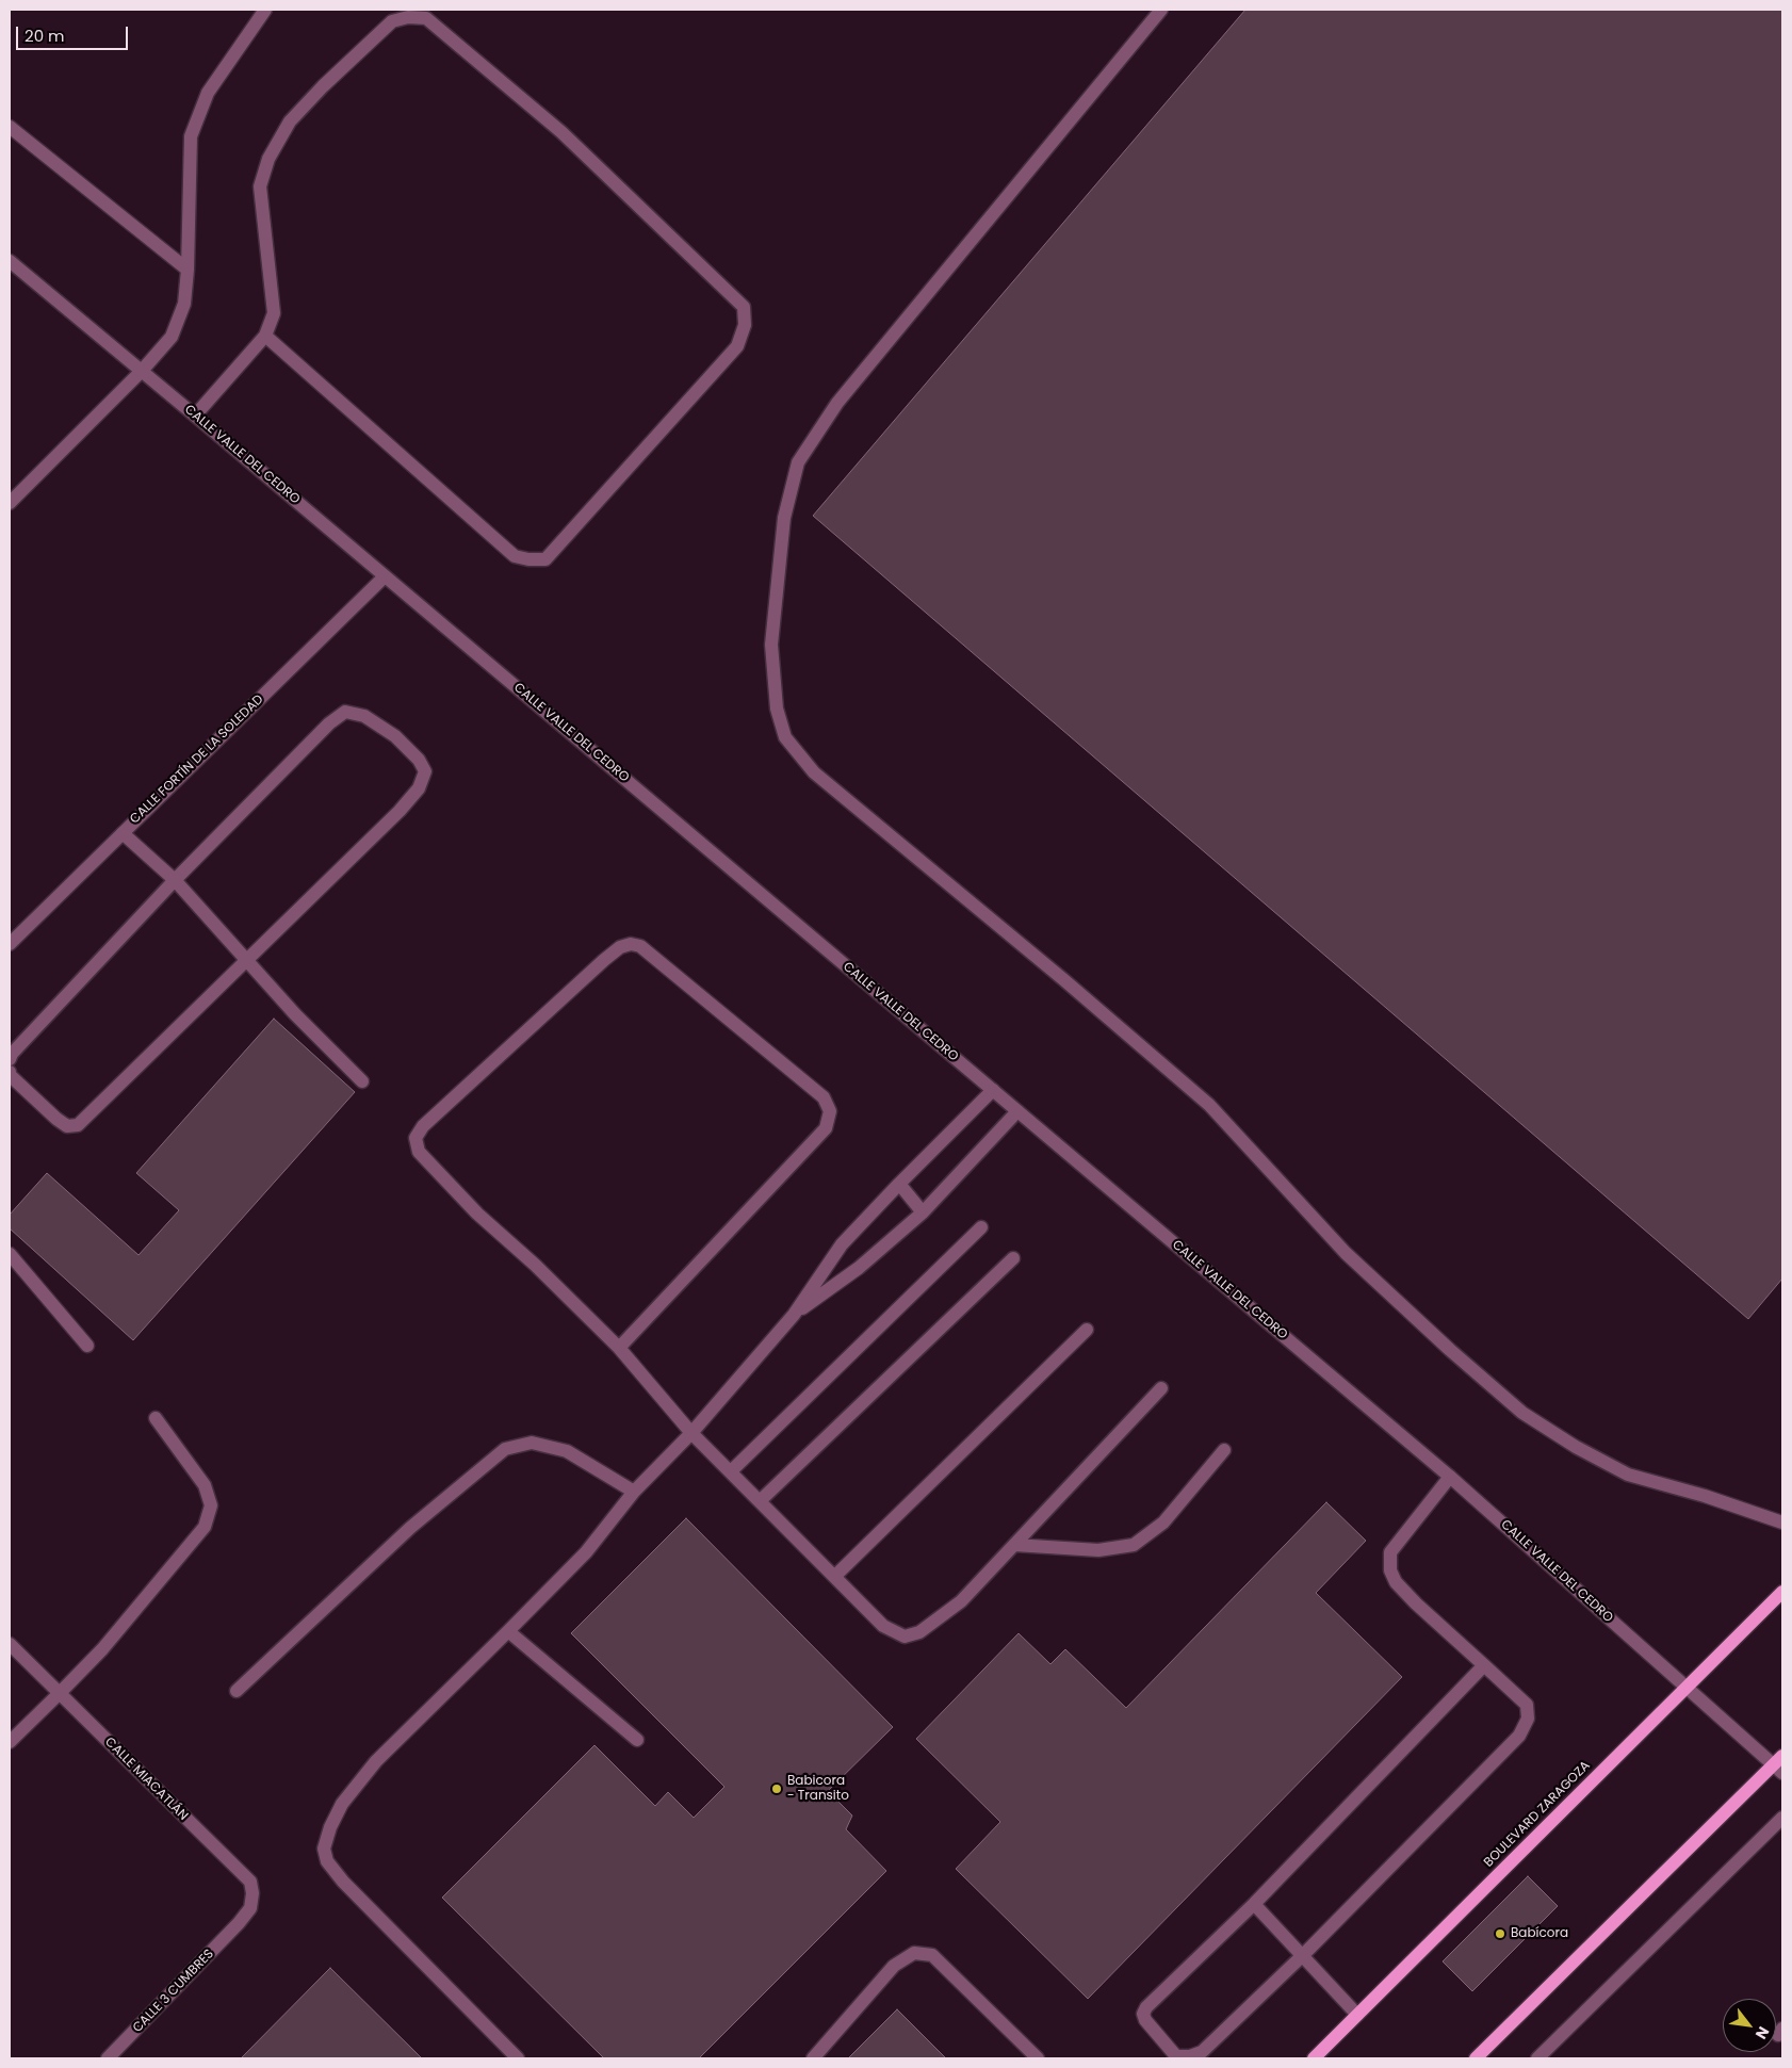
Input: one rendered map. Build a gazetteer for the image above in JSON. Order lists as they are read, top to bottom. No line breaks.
{"streets":{"main road":["BOULEVARD ZARAGOZA"],"street":["CALLE VALLE DEL CEDRO","CALLE FORTÍN DE LA SOLEDAD","CALLE MIACATLÁN","CALLE 3 CUMBRES"]},"crossings":[["CALLE VALLE DEL CEDRO","CALLE FORTÍN DE LA SOLEDAD"],["CALLE VALLE DEL CEDRO","BOULEVARD ZARAGOZA"],["CALLE MIACATLÁN","CALLE 3 CUMBRES"]],"places":["Babicora - Transito","Babícora"],"scale_bar":"20 m","north":"bottom right"}
